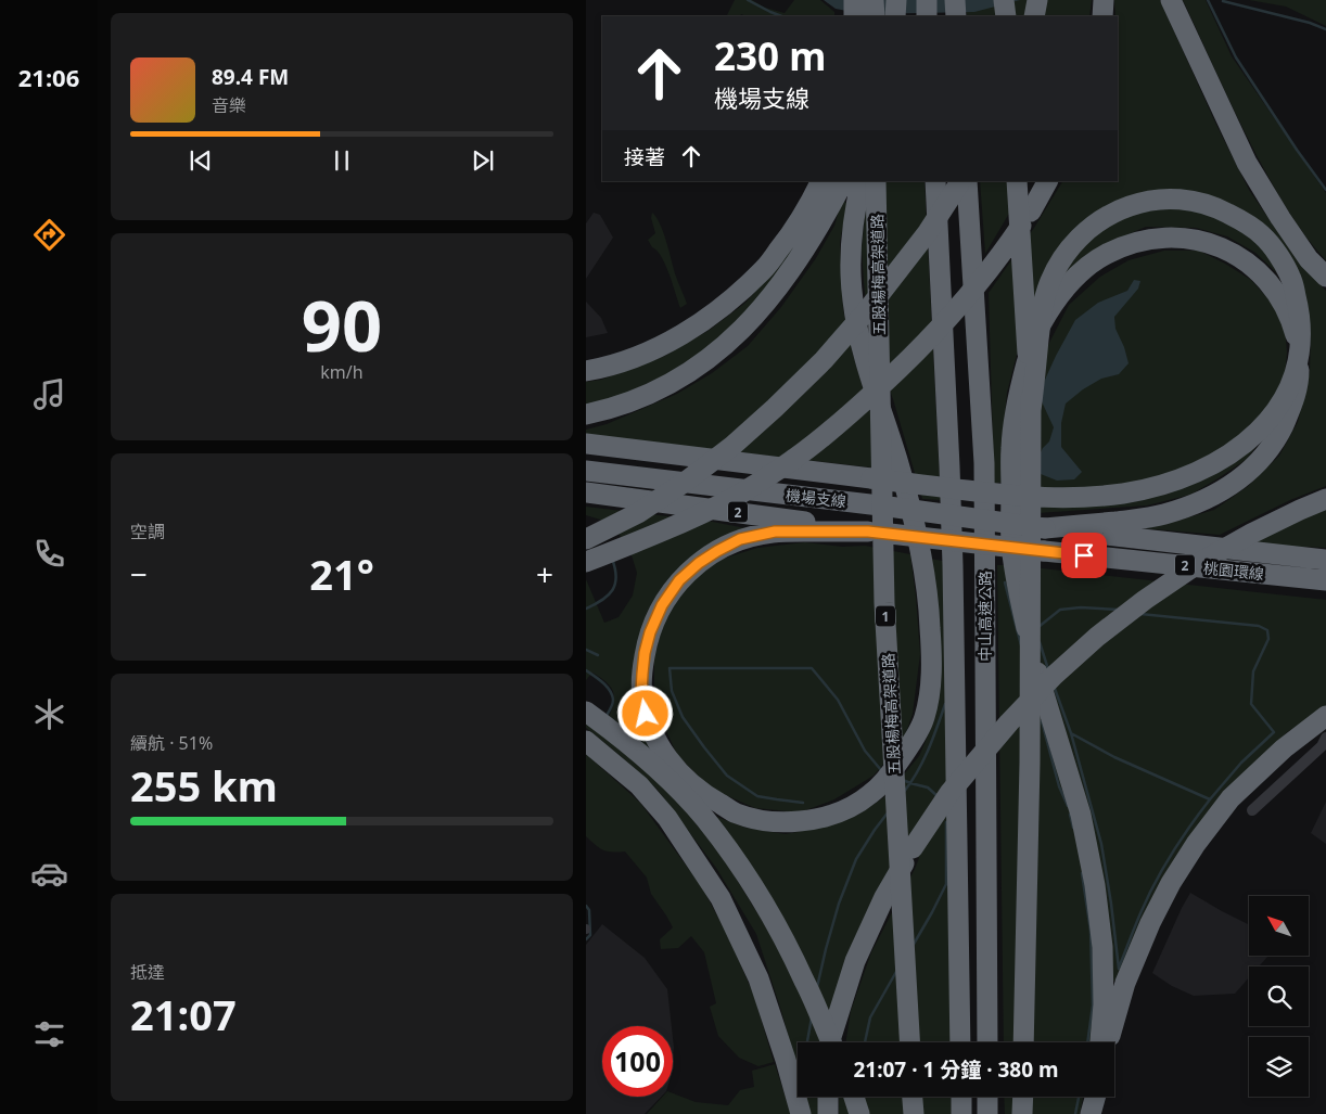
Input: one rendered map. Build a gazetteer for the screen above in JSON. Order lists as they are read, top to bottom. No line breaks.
{"streets":{"highway":["五股楊梅高架道路","機場支線","2","桃園環線","1","中山高速公路"]},"crossings":[["機場支線","桃園環線"]],"north":"top left","page":{"tabs":"21:06","turn":["230 m","機場支線"],"song":["89.4 FM","音樂"],"then":"接著","tile":[["90","km/h"],"空調",["續航 · 51%","255 km"],["抵達","21:07"]],"heat":["−","21°","+"],"limit":"100","trip":"21:07 · 1 分鐘 · 380 m"}}
